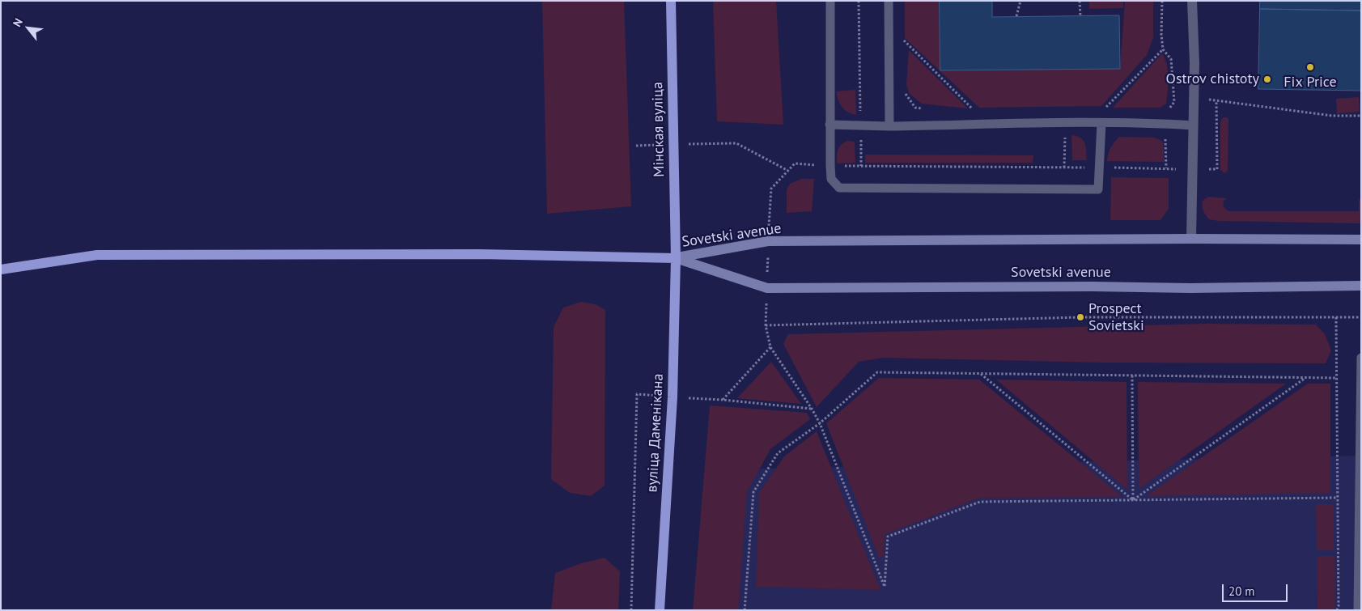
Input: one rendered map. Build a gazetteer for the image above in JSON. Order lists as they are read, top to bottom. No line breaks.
{"streets":{"main road":["Мінская вуліца","Sovetski avenue","вуліца Даменікана"]},"crossings":[["Мінская вуліца","Sovetski avenue"],["Мінская вуліца","вуліца Даменікана"],["Sovetski avenue","вуліца Даменікана"]],"places":["Fix Price","Ostrov chistoty","Prospect Sovietski"],"scale_bar":"20 m","north":"top left"}
